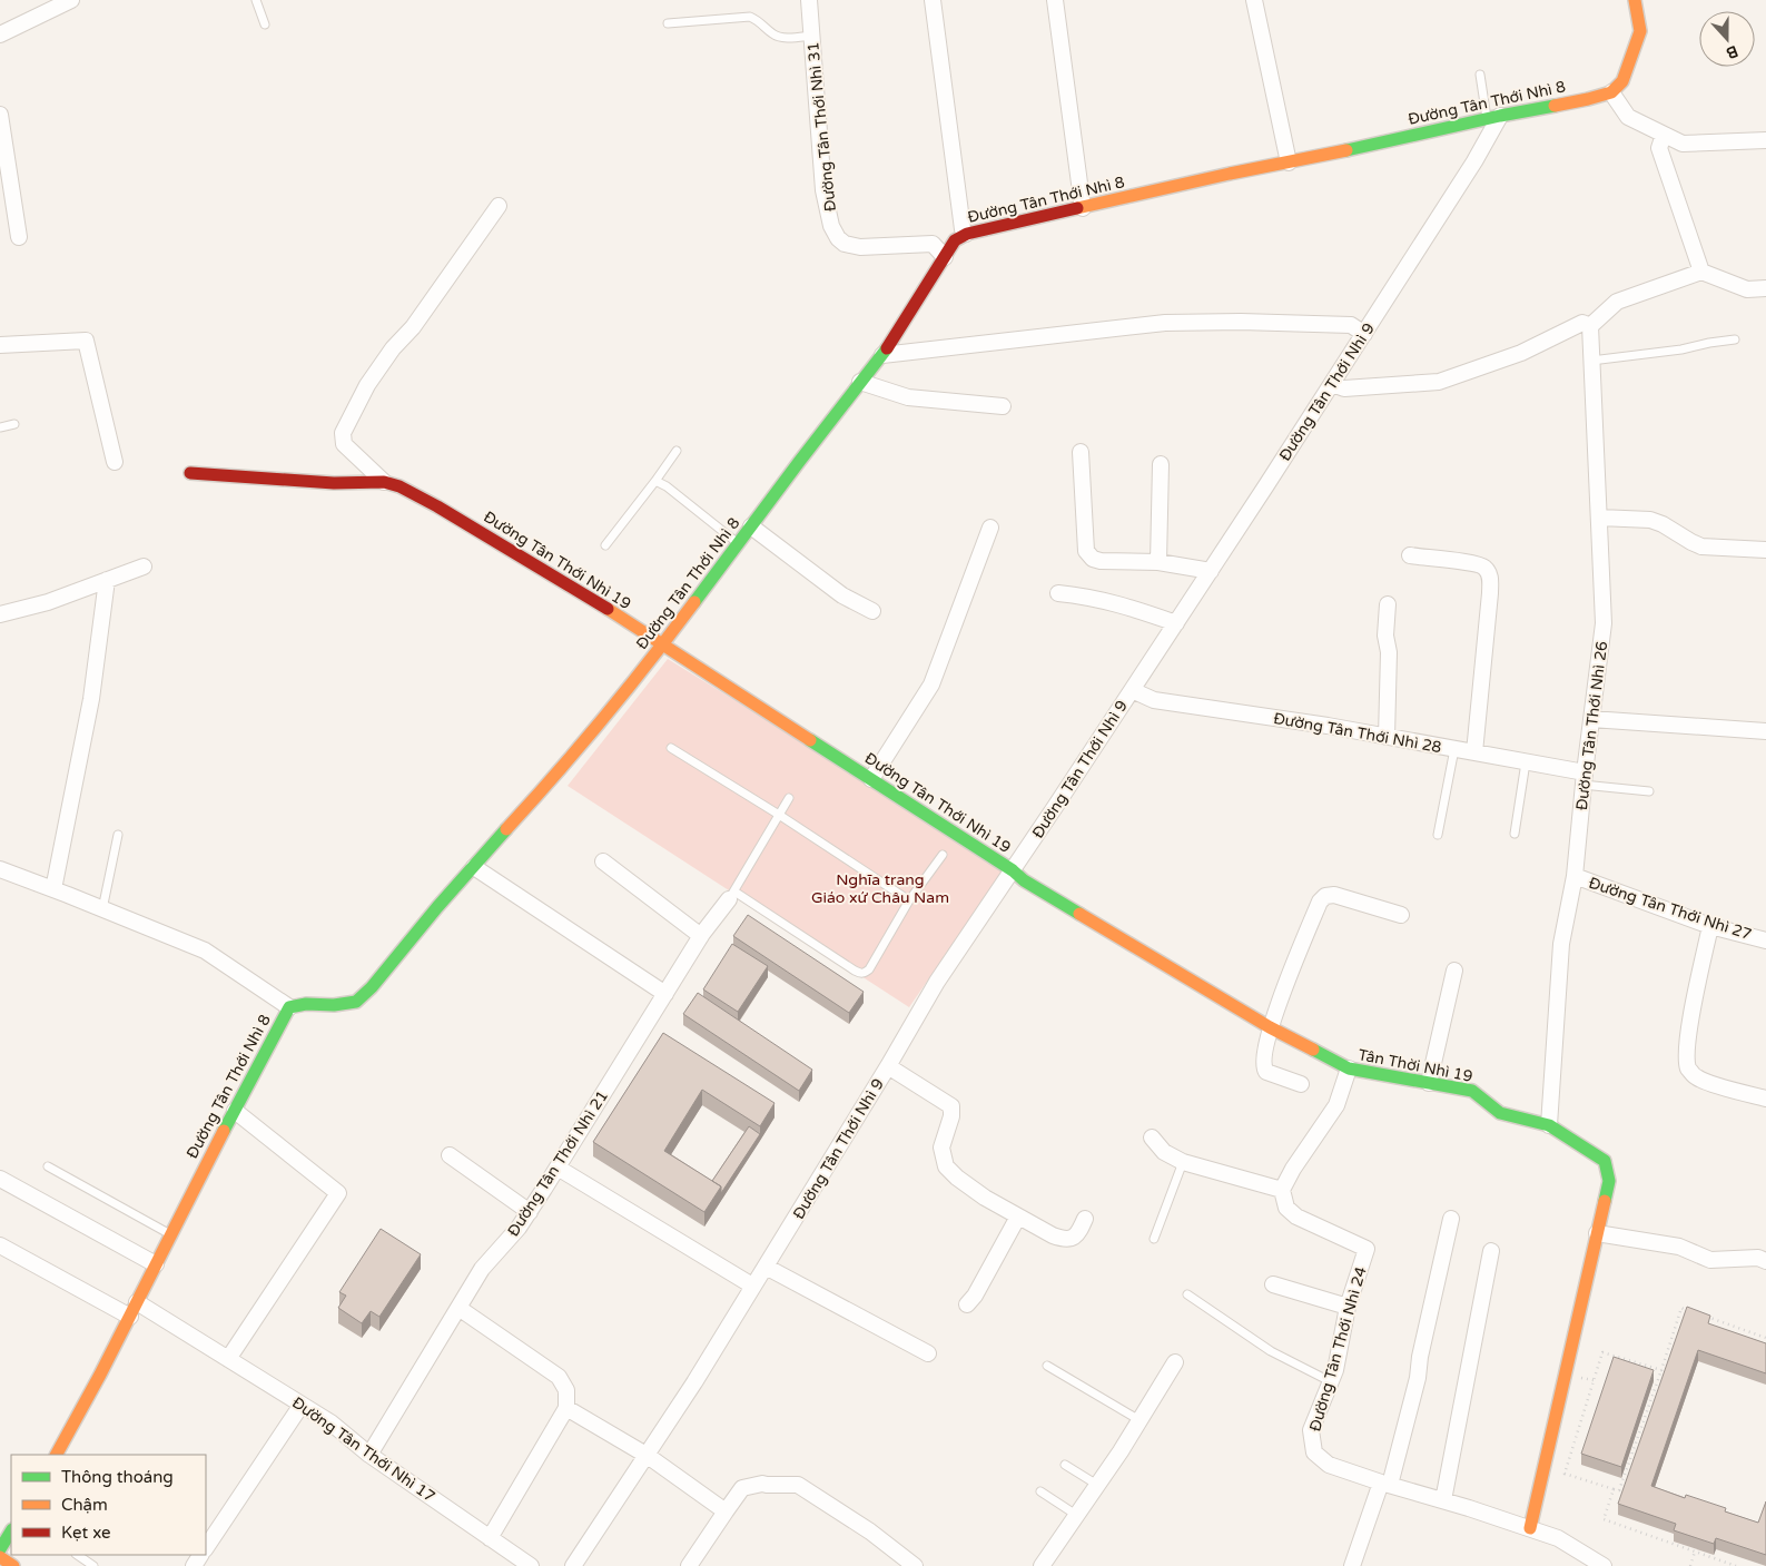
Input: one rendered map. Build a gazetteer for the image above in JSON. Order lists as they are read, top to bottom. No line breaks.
{"streets":{"main road":["Đường Tân Thới Nhì 8","Đường Tân Thới Nhì 19","Tân Thời Nhì 19"],"street":["Đường Tân Thới Nhì 31","Đường Tân Thới Nhì 9","Đường Tân Thới Nhì 26","Đường Tân Thới Nhì 28","Đường Tân Thới Nhì 27","Đường Tân Thới Nhì 21","Đường Tân Thới Nhì 24","Đường Tân Thới Nhì 17"]},"crossings":[["Đường Tân Thới Nhì 8","Đường Tân Thới Nhì 31"],["Đường Tân Thới Nhì 8","Đường Tân Thới Nhì 9"],["Đường Tân Thới Nhì 8","Đường Tân Thới Nhì 19"],["Đường Tân Thới Nhì 8","Đường Tân Thới Nhì 17"],["Đường Tân Thới Nhì 9","Đường Tân Thới Nhì 19"],["Đường Tân Thới Nhì 9","Đường Tân Thới Nhì 28"],["Đường Tân Thới Nhì 9","Tân Thời Nhì 19"],["Đường Tân Thới Nhì 19","Tân Thời Nhì 19"],["Đường Tân Thới Nhì 26","Đường Tân Thới Nhì 28"],["Đường Tân Thới Nhì 26","Đường Tân Thới Nhì 27"],["Đường Tân Thới Nhì 26","Tân Thời Nhì 19"],["Tân Thời Nhì 19","Đường Tân Thới Nhì 24"],["Đường Tân Thới Nhì 21","Đường Tân Thới Nhì 17"]],"parks":["Nghĩa trang Giáo xứ Châu Nam"],"legend":["Thông thoáng","Chậm","Kẹt xe"],"north":"bottom"}
